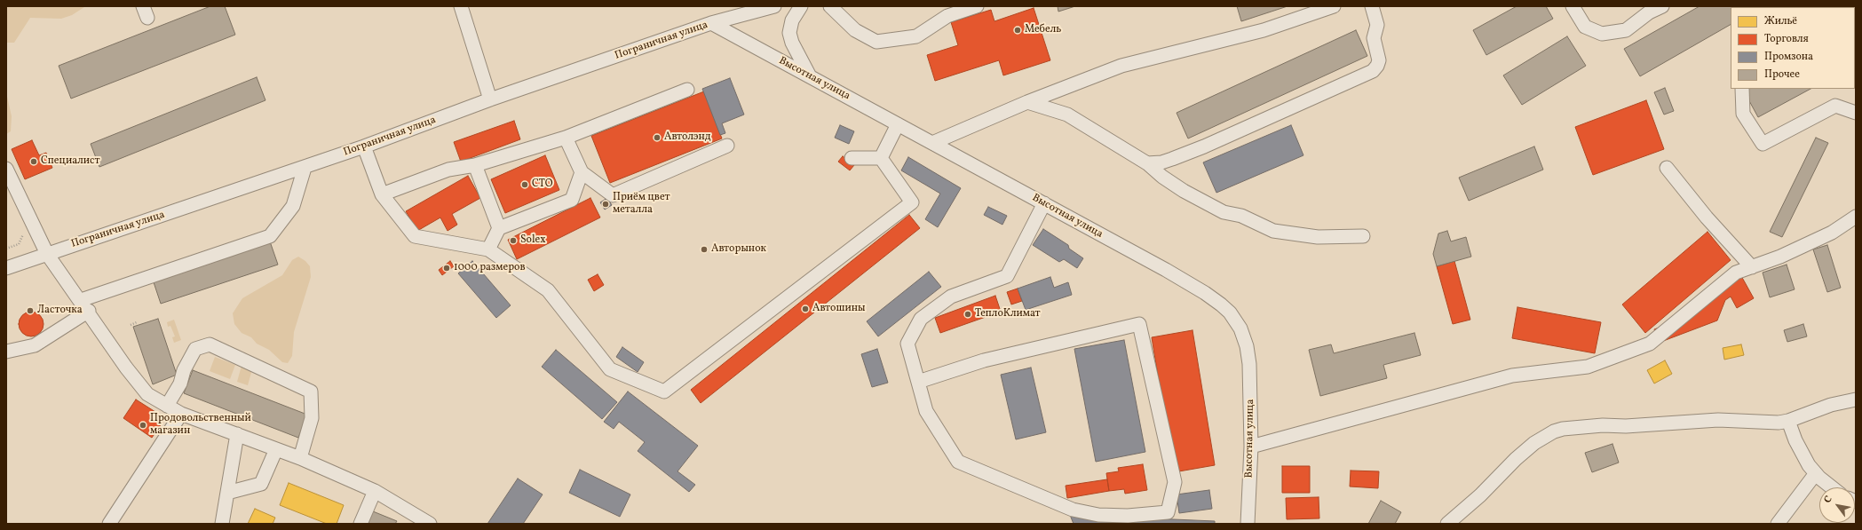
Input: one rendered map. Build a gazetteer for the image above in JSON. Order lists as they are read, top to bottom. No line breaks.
{"streets":{"street":["Пограничная улица","Высотная улица"]},"crossings":[["Пограничная улица","Высотная улица"]],"places":["Мебель","Автолэнд","Специалист","СТО","Приём цвет металла","Solex","Авторынок","1000 размеров","Автошины","Ласточка","ТеплоКлимат","Продовольственный магазин"],"legend":["Жильё","Торговля","Промзона","Прочее"],"north":"top left"}
